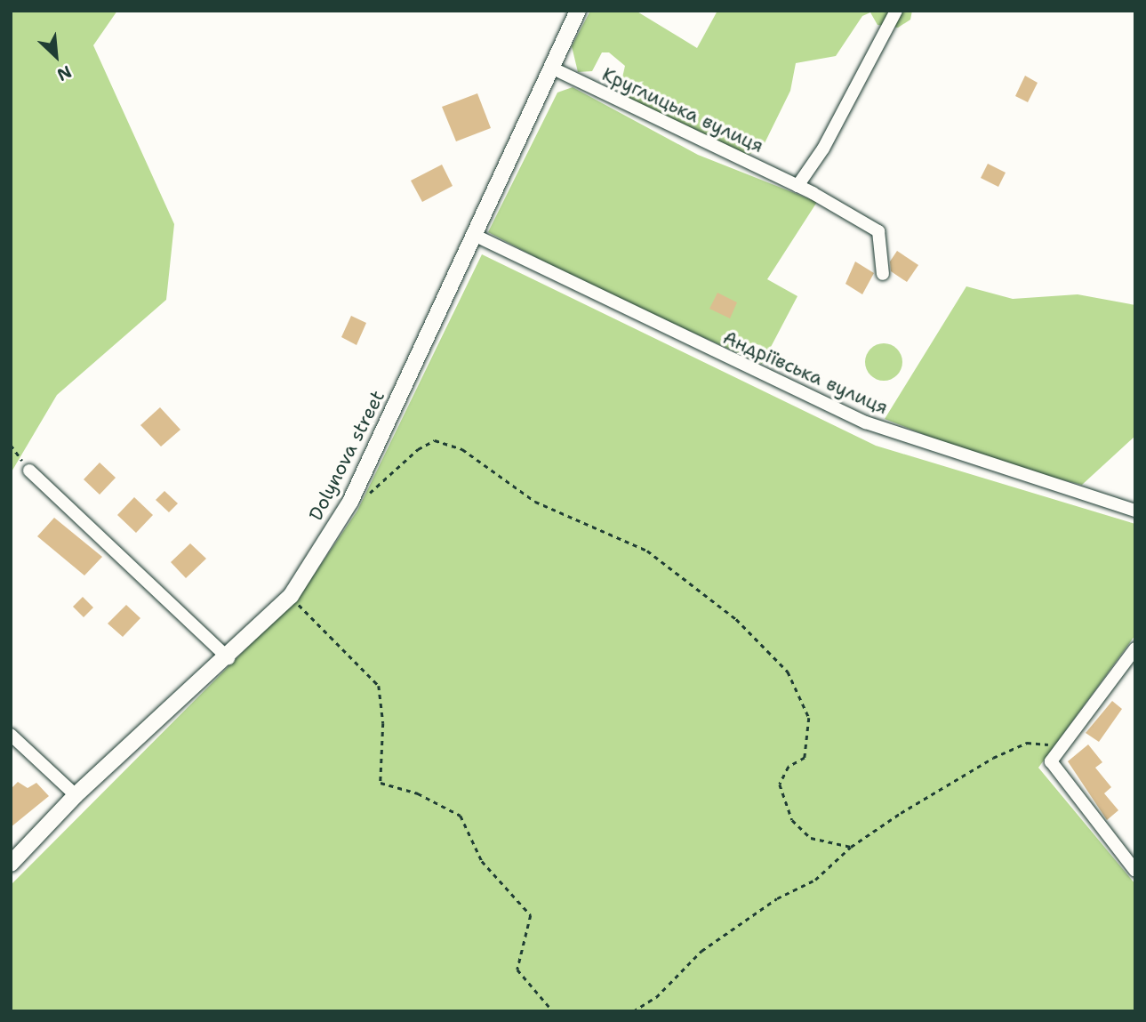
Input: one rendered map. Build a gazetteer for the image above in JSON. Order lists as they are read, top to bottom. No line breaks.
{"streets":{"street":["Круглицька вулиця","Андріївська вулиця","Dolynova street"]},"crossings":[["Круглицька вулиця","Dolynova street"],["Андріївська вулиця","Dolynova street"]],"north":"bottom right"}
